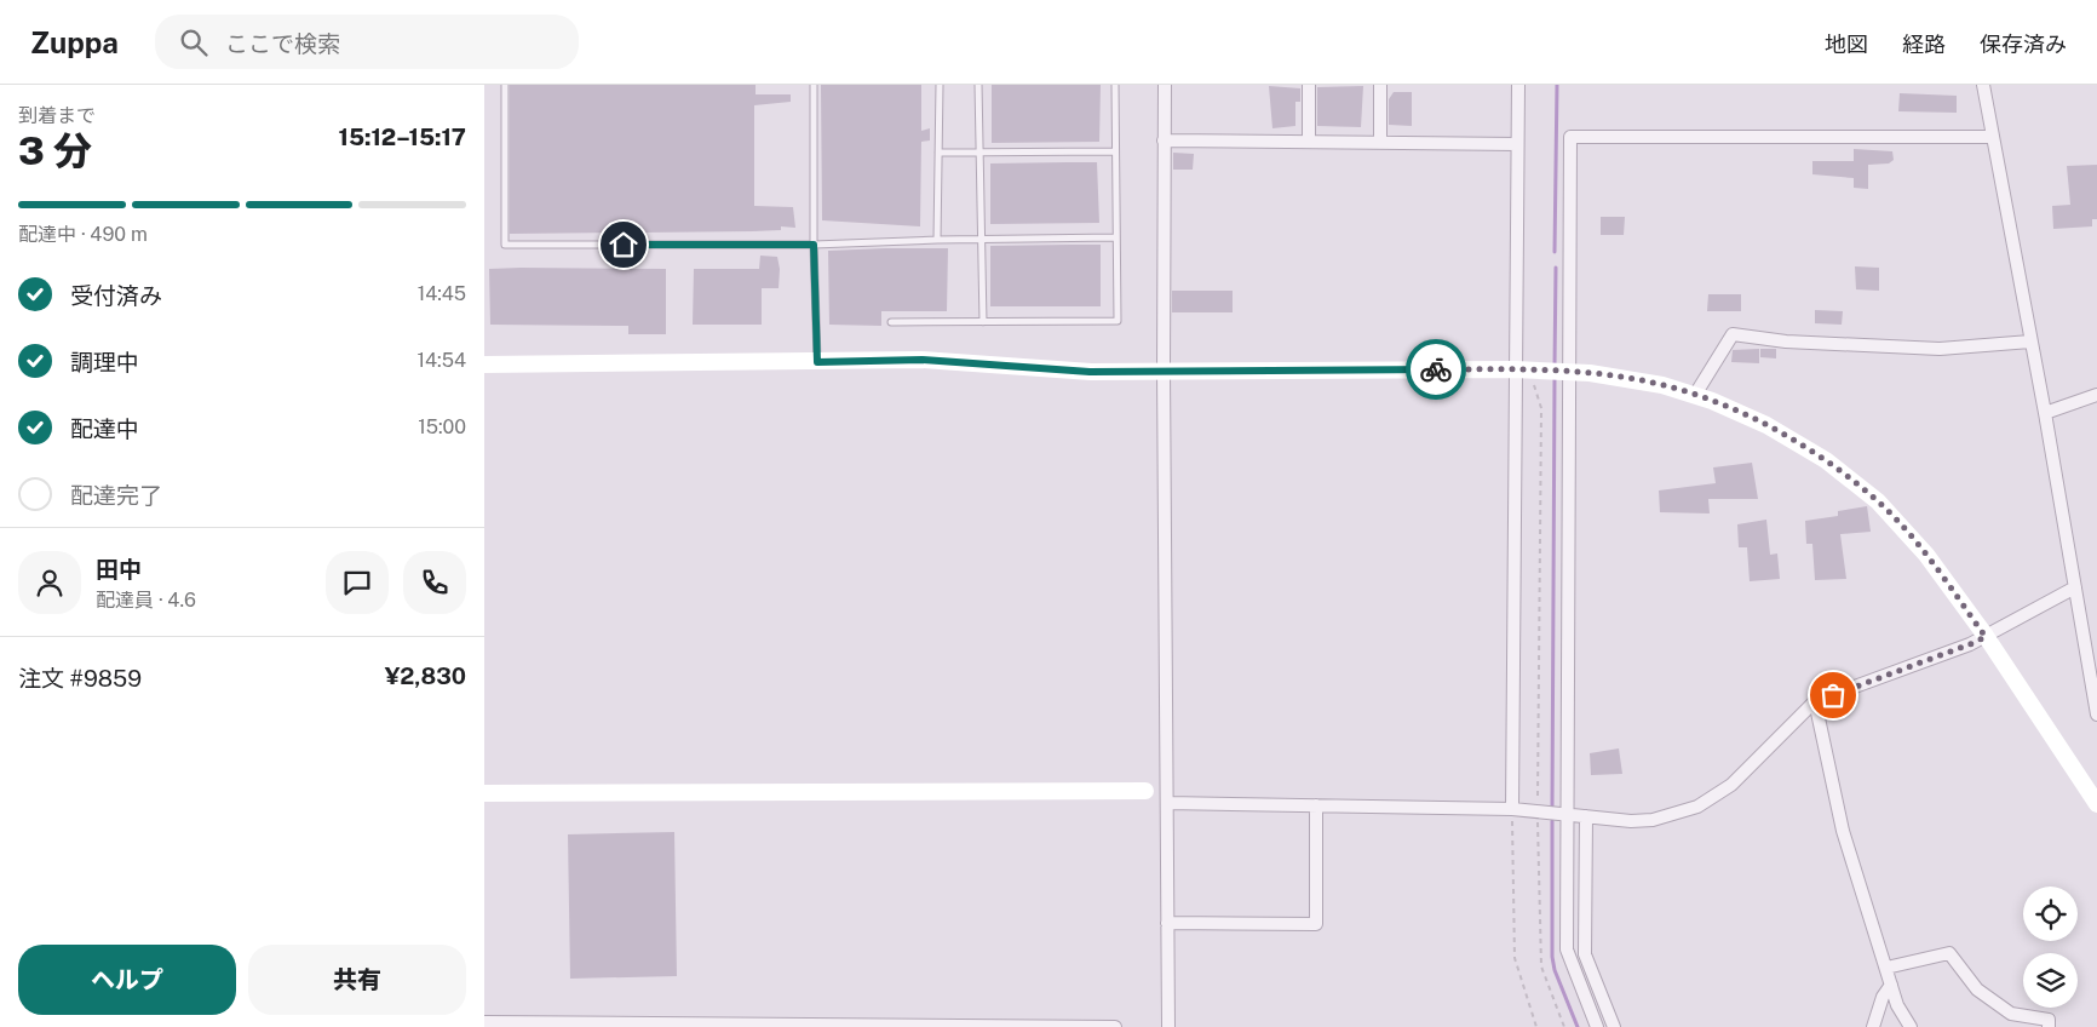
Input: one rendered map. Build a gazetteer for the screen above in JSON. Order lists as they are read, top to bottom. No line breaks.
{"page":{"header":"Zuppa","search":"ここで検索","nav":["地図","経路","保存済み"],"heading":["3 分","到着まで","15:12–15:17"],"panel":["田中","配達員 · 4.6","注文 #9859","¥2,830"],"bar":"配達中 · 490 m","list":[["受付済み","14:45"],["調理中","14:54"],["配達中","15:00"],"配達完了"],"buttons":["ヘルプ","共有"]}}
